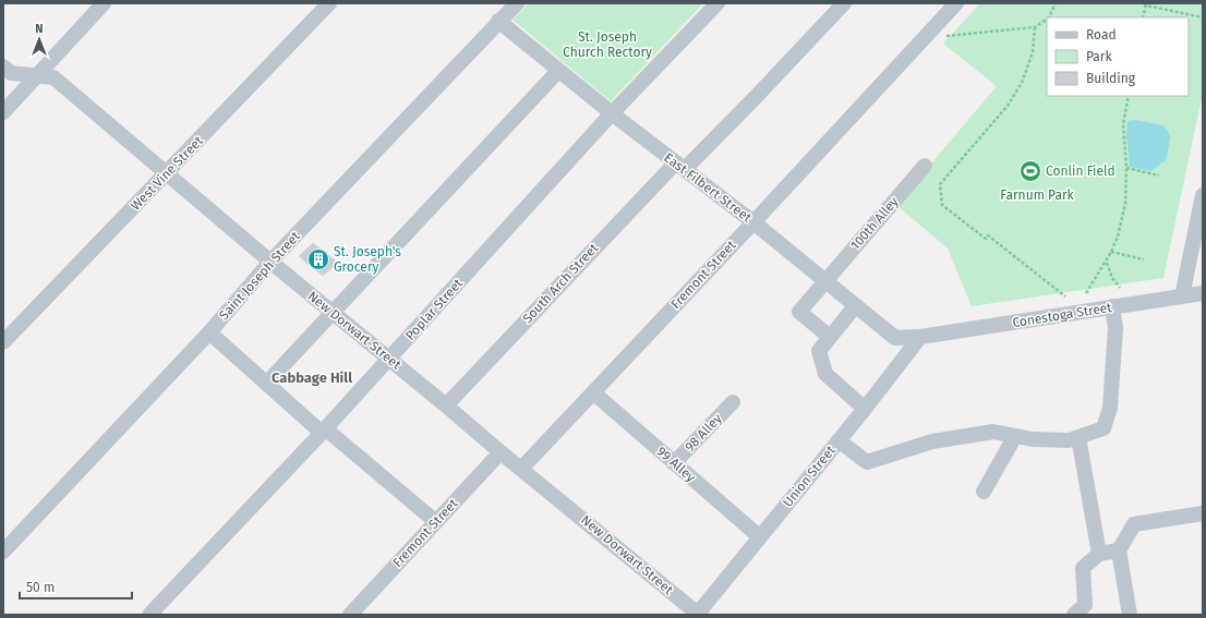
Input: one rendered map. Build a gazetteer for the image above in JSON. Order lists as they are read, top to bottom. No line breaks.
{"streets":{"street":["West Vine Street","East Filbert Street","100th Alley","Fremont Street","Saint Joseph Street","South Arch Street","Poplar Street","Conestoga Street","New Dorwart Street","98 Alley","99 Alley","Union Street"]},"crossings":[["West Vine Street","New Dorwart Street"],["East Filbert Street","100th Alley"],["East Filbert Street","Fremont Street"],["East Filbert Street","Saint Joseph Street"],["East Filbert Street","South Arch Street"],["East Filbert Street","Poplar Street"],["East Filbert Street","Conestoga Street"],["East Filbert Street","Union Street"],["Fremont Street","New Dorwart Street"],["Fremont Street","99 Alley"],["Saint Joseph Street","New Dorwart Street"],["South Arch Street","New Dorwart Street"],["Poplar Street","New Dorwart Street"],["Conestoga Street","Union Street"],["New Dorwart Street","Union Street"],["98 Alley","99 Alley"],["99 Alley","Union Street"]],"districts":["Cabbage Hill"],"parks":["St. Joseph Church Rectory","Farnum Park"],"places":{"sports":["Conlin Field"],"building":["St. Joseph's Grocery"]},"legend":["Road","Park","Building"],"scale_bar":"50 m","north":"top"}
